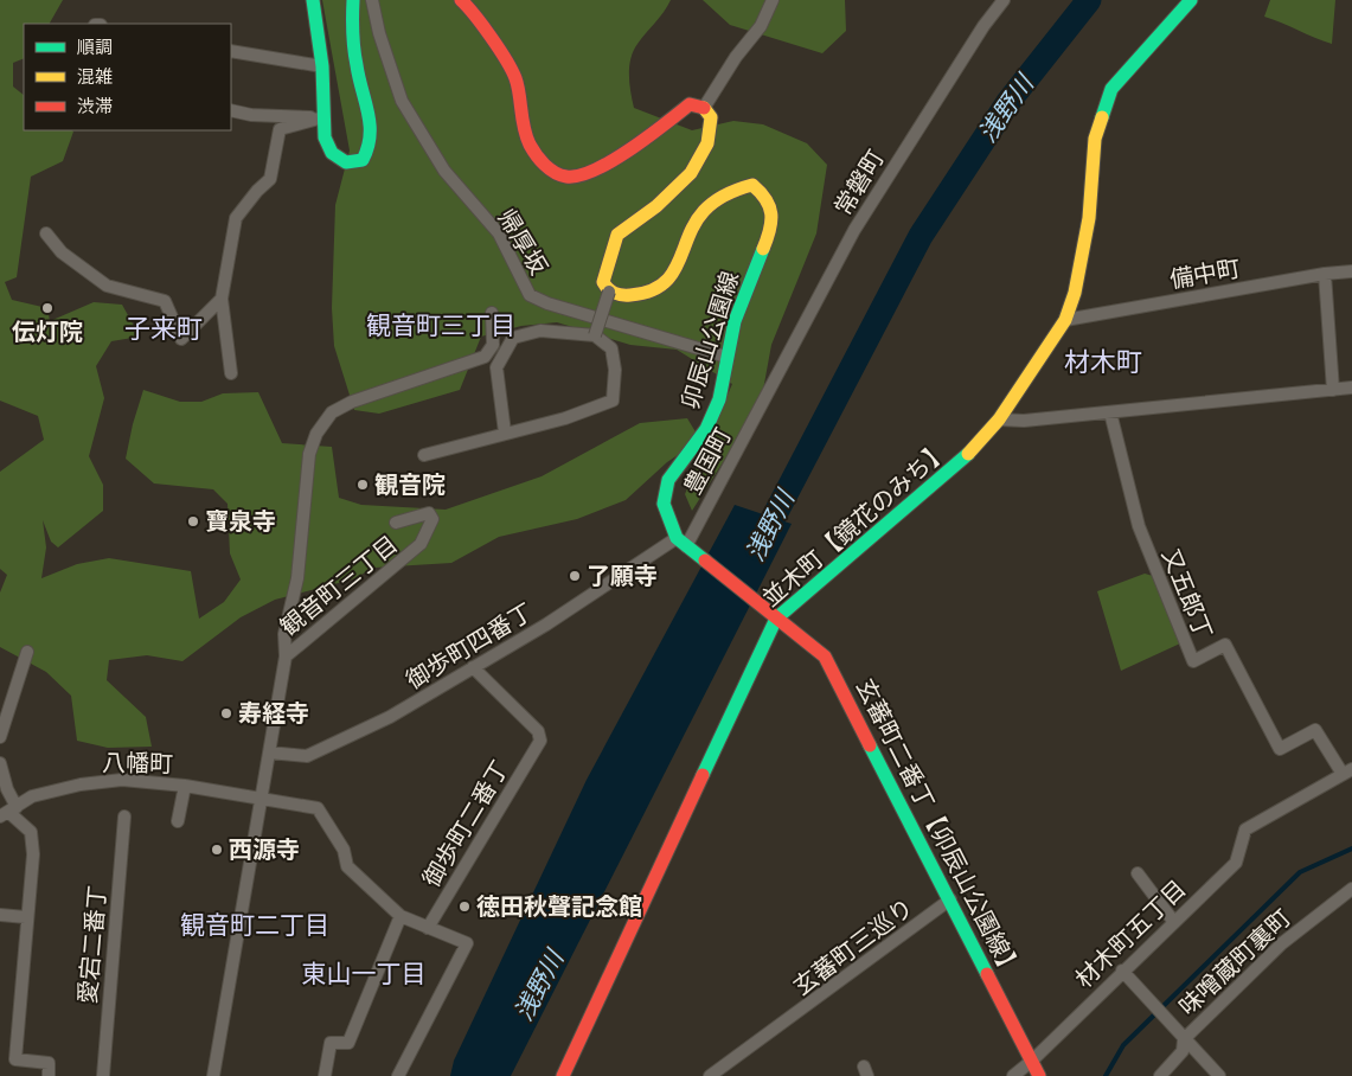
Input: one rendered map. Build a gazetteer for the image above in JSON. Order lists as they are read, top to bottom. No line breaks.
{"streets":{"street":["常磐町","帰厚坂","備中町","卯辰山公園線","豊国町","並木町【鏡花のみち】","観音町三丁目","又五郎丁","御歩町四番丁","八幡町","御歩町二番丁","玄蕃町二番丁【卯辰山公園線】","材木町五丁目","愛宕二番丁","玄蕃町三巡り","味噌蔵町裏町"]},"crossings":[["常磐町","豊国町"],["帰厚坂","卯辰山公園線"],["備中町","並木町【鏡花のみち】"],["卯辰山公園線","豊国町"],["卯辰山公園線","御歩町四番丁"],["卯辰山公園線","玄蕃町二番丁【卯辰山公園線】"],["豊国町","御歩町四番丁"],["豊国町","玄蕃町二番丁【卯辰山公園線】"],["並木町【鏡花のみち】","玄蕃町二番丁【卯辰山公園線】"],["観音町三丁目","御歩町四番丁"],["観音町三丁目","八幡町"],["又五郎丁","材木町五丁目"],["御歩町四番丁","御歩町二番丁"],["御歩町四番丁","玄蕃町二番丁【卯辰山公園線】"],["玄蕃町二番丁【卯辰山公園線】","材木町五丁目"],["玄蕃町二番丁【卯辰山公園線】","玄蕃町三巡り"]],"districts":["観音町三丁目","子来町","材木町","観音町二丁目","東山一丁目"],"water":["浅野川"],"places":["伝灯院","観音院","寶泉寺","了願寺","寿経寺","西源寺","徳田秋聲記念館"],"legend":["順調","混雑","渋滞"]}
